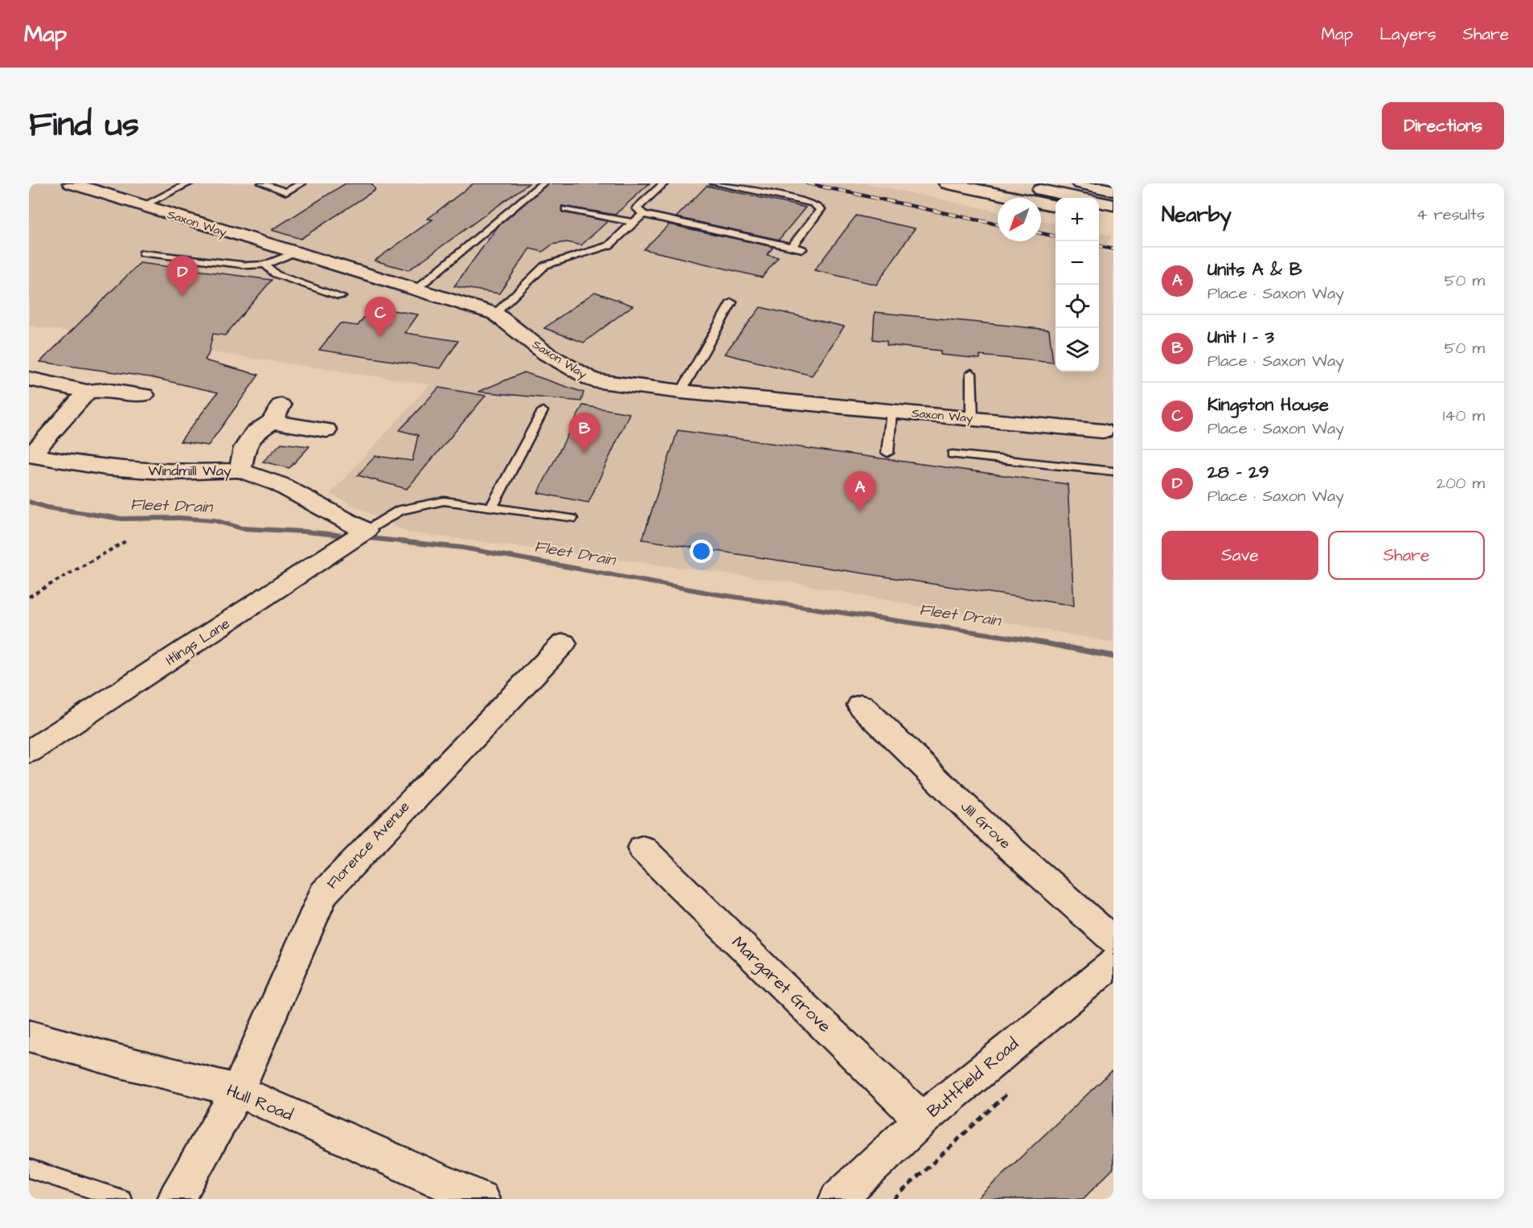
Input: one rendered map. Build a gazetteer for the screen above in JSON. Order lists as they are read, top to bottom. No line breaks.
{"streets":{"main road":["Saxon Way","Windmill Way","Itlings Lane","Jill Grove","Florence Avenue","Margaret Grove","Buttfield Road","Hull Road"]},"crossings":[["Windmill Way","Itlings Lane"],["Florence Avenue","Hull Road"],["Margaret Grove","Buttfield Road"]],"water":["Fleet Drain"],"north":"bottom left","page":{"header":"Map","nav":["Map","Layers","Share"],"title":"Find us","buttons":["Directions",["Save","Share"]],"heading":["Nearby","4 results"],"map_buttons":["+","−"],"list":[{"mark":"A","name":"Units A & B","note":"Place · Saxon Way","value":"50 m"},{"mark":"B","name":"Unit 1 - 3","note":"Place · Saxon Way","value":"50 m"},{"mark":"C","name":"Kingston House","note":"Place · Saxon Way","value":"140 m"},{"mark":"D","name":"28 - 29","note":"Place · Saxon Way","value":"200 m"}],"pins":["D","C","B","A"]}}
